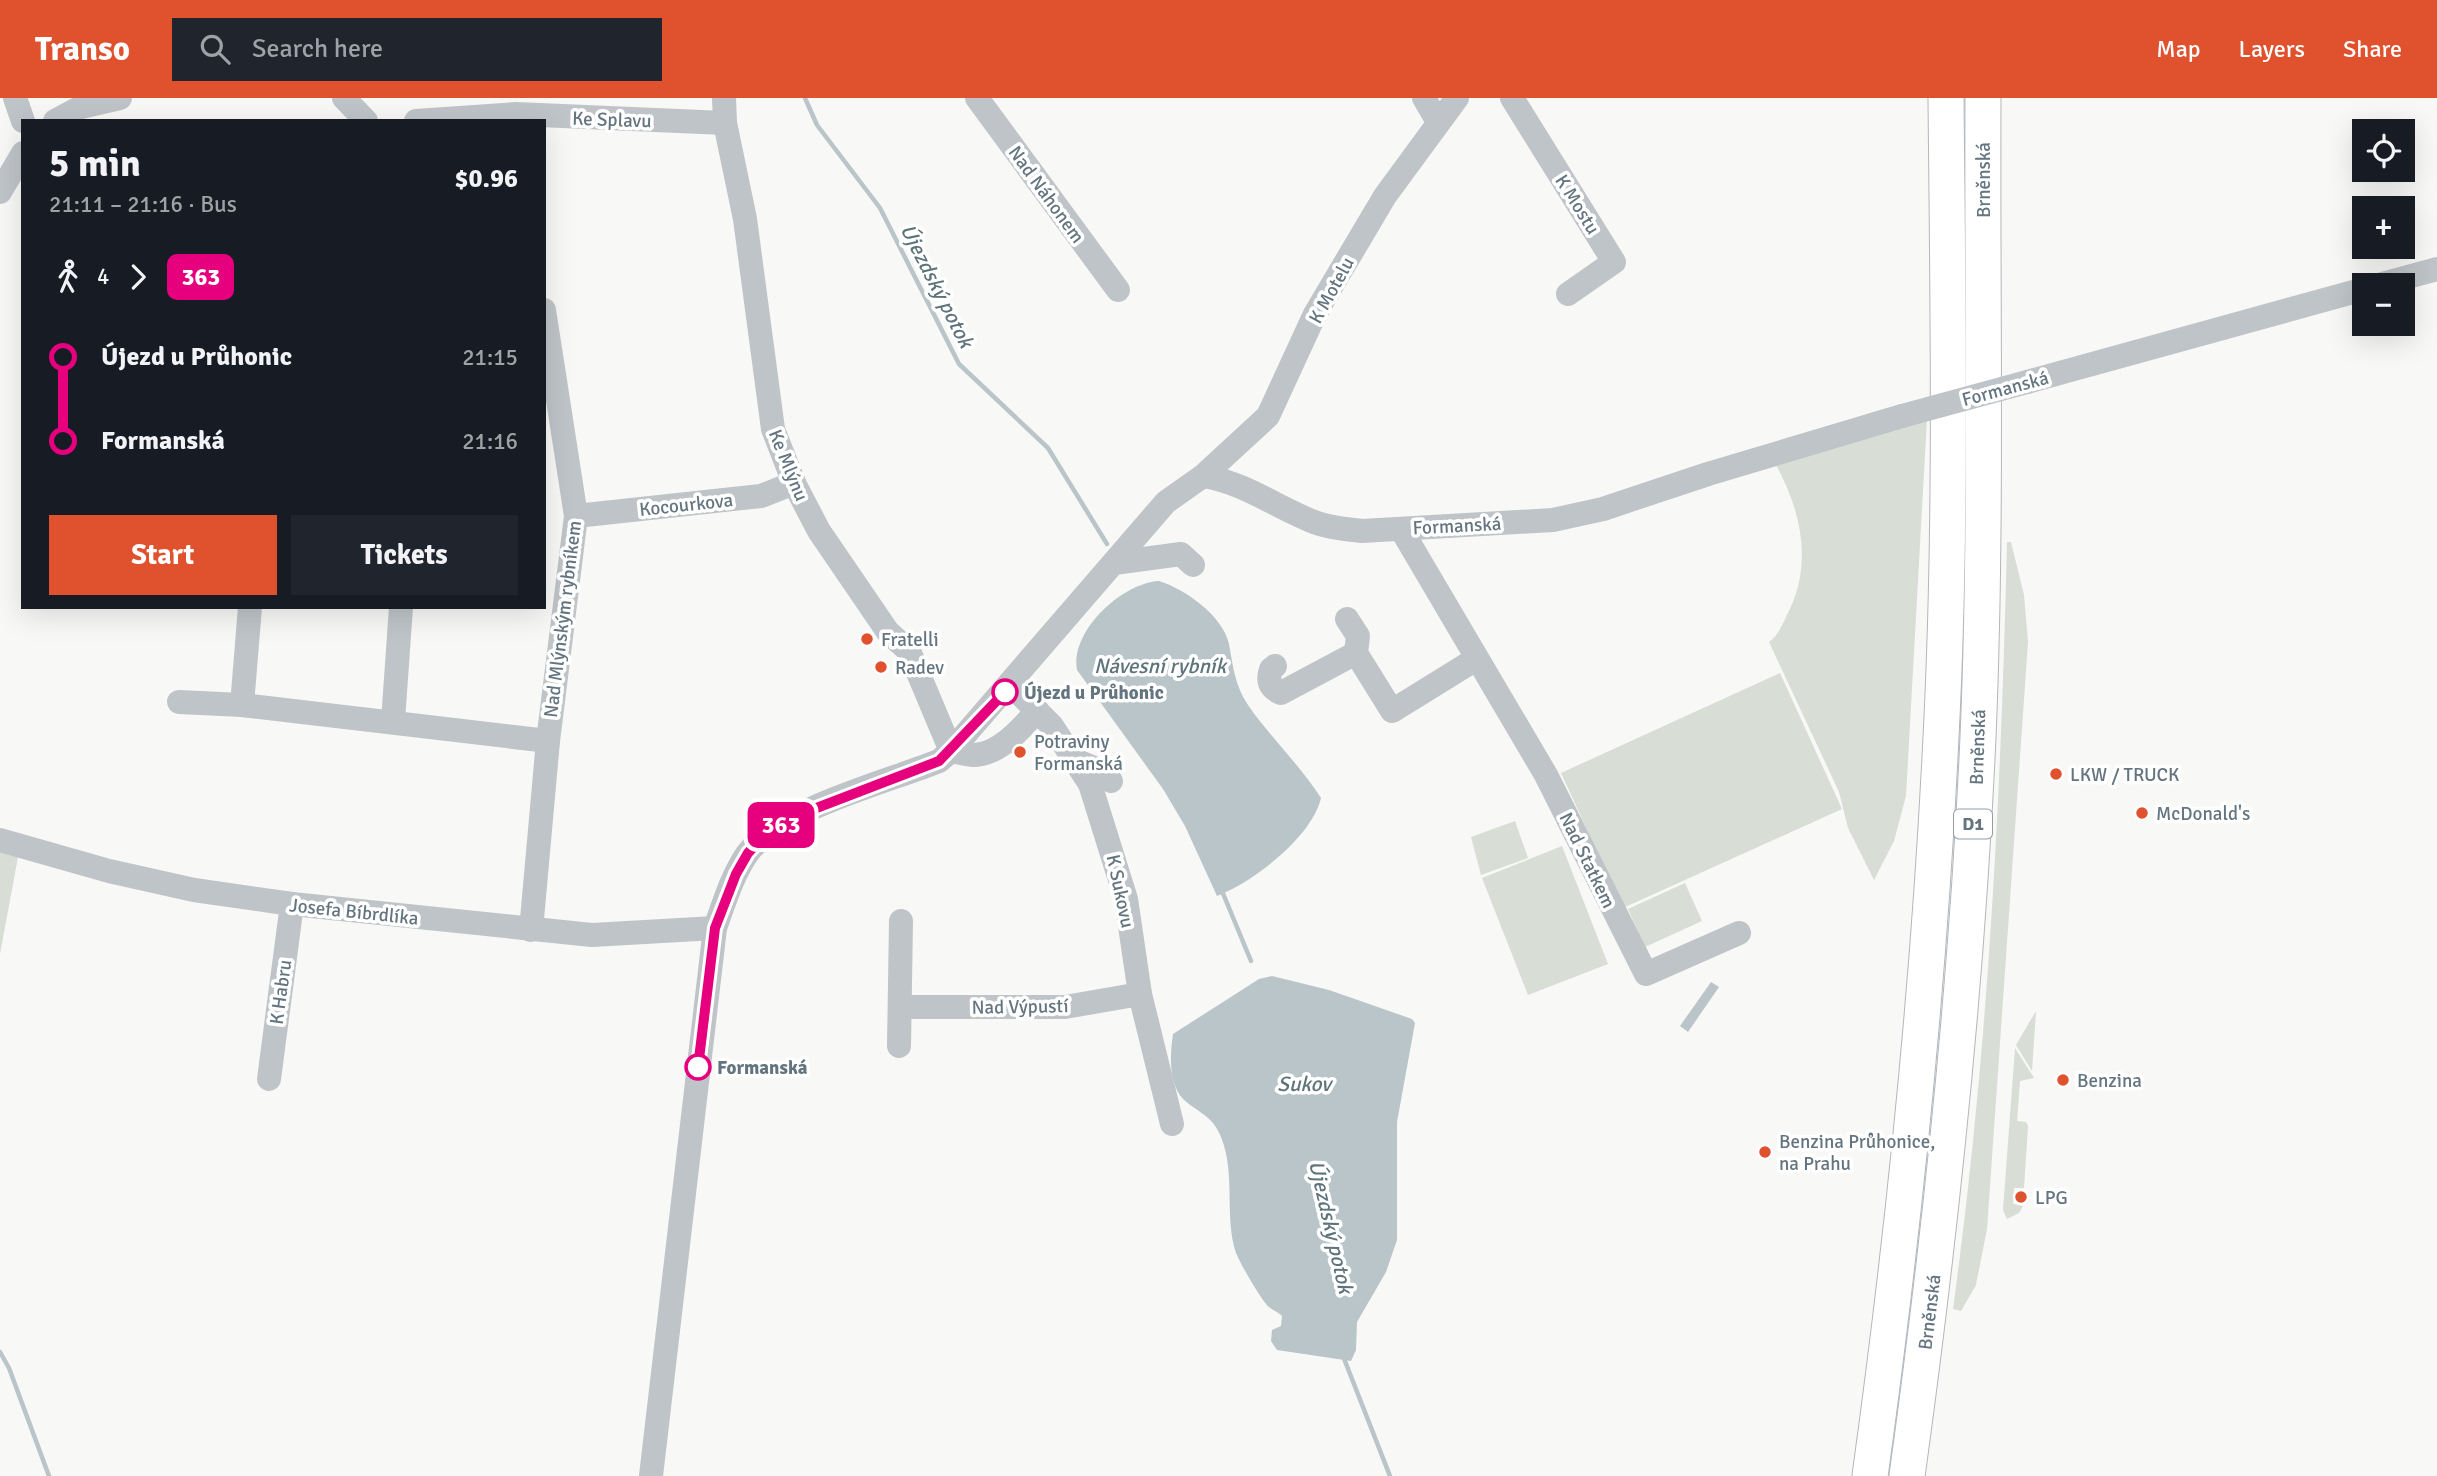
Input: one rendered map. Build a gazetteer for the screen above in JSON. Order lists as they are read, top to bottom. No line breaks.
{"streets":{"highway":["Brněnská","D1"],"street":["Ke Splavu","Nad Náhonem","K Mostu","K Motelu","Formanská","Ke Mlýnu","Kocourkova","Nad Mlýnským rybníkem","Nad Statkem","K Sukovu","Josefa Bíbrdlíka","K Habru","Nad Výpustí"]},"crossings":[["Ke Splavu","Ke Mlýnu"],["K Motelu","Formanská"],["Formanská","Nad Statkem"],["Ke Mlýnu","Kocourkova"],["Kocourkova","Nad Mlýnským rybníkem"],["Nad Mlýnským rybníkem","Josefa Bíbrdlíka"],["K Sukovu","Nad Výpustí"],["Josefa Bíbrdlíka","K Habru"]],"water":["Újezdský potok","Návesní rybník","Sukov"],"places":["Fratelli","Radev","Újezd u Průhonic","Potraviny Formanská","LKW / TRUCK","McDonald's","Formanská","Benzina","Benzina Průhonice, na Prahu","LPG"],"lines":["bus line 363"],"page":{"header":"Transo","search":"Search here","nav":["Map","Layers","Share"],"on_map":"363","map_buttons":["+","−"],"heading":["5 min","21:11 – 21:16 · Bus","$0.96"],"legs":["4","363"],"list":[{"name":"Újezd u Průhonic","value":"21:15"},{"name":"Formanská","value":"21:16"}],"buttons":["Start","Tickets"]}}
